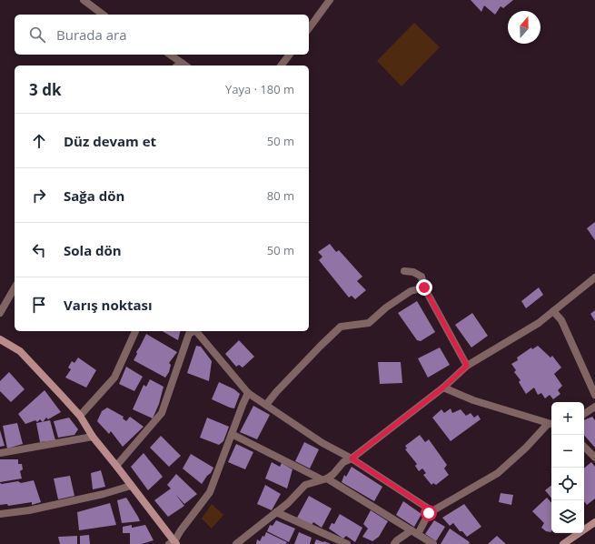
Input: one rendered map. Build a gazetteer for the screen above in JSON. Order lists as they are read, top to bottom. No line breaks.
{"north":"top","page":{"search":"Burada ara","heading":["3 dk","Yaya · 180 m"],"list":[["Düz devam et","50 m"],["Sağa dön","80 m"],["Sola dön","50 m"],"Varış noktası"],"map_buttons":["+","−"]}}
